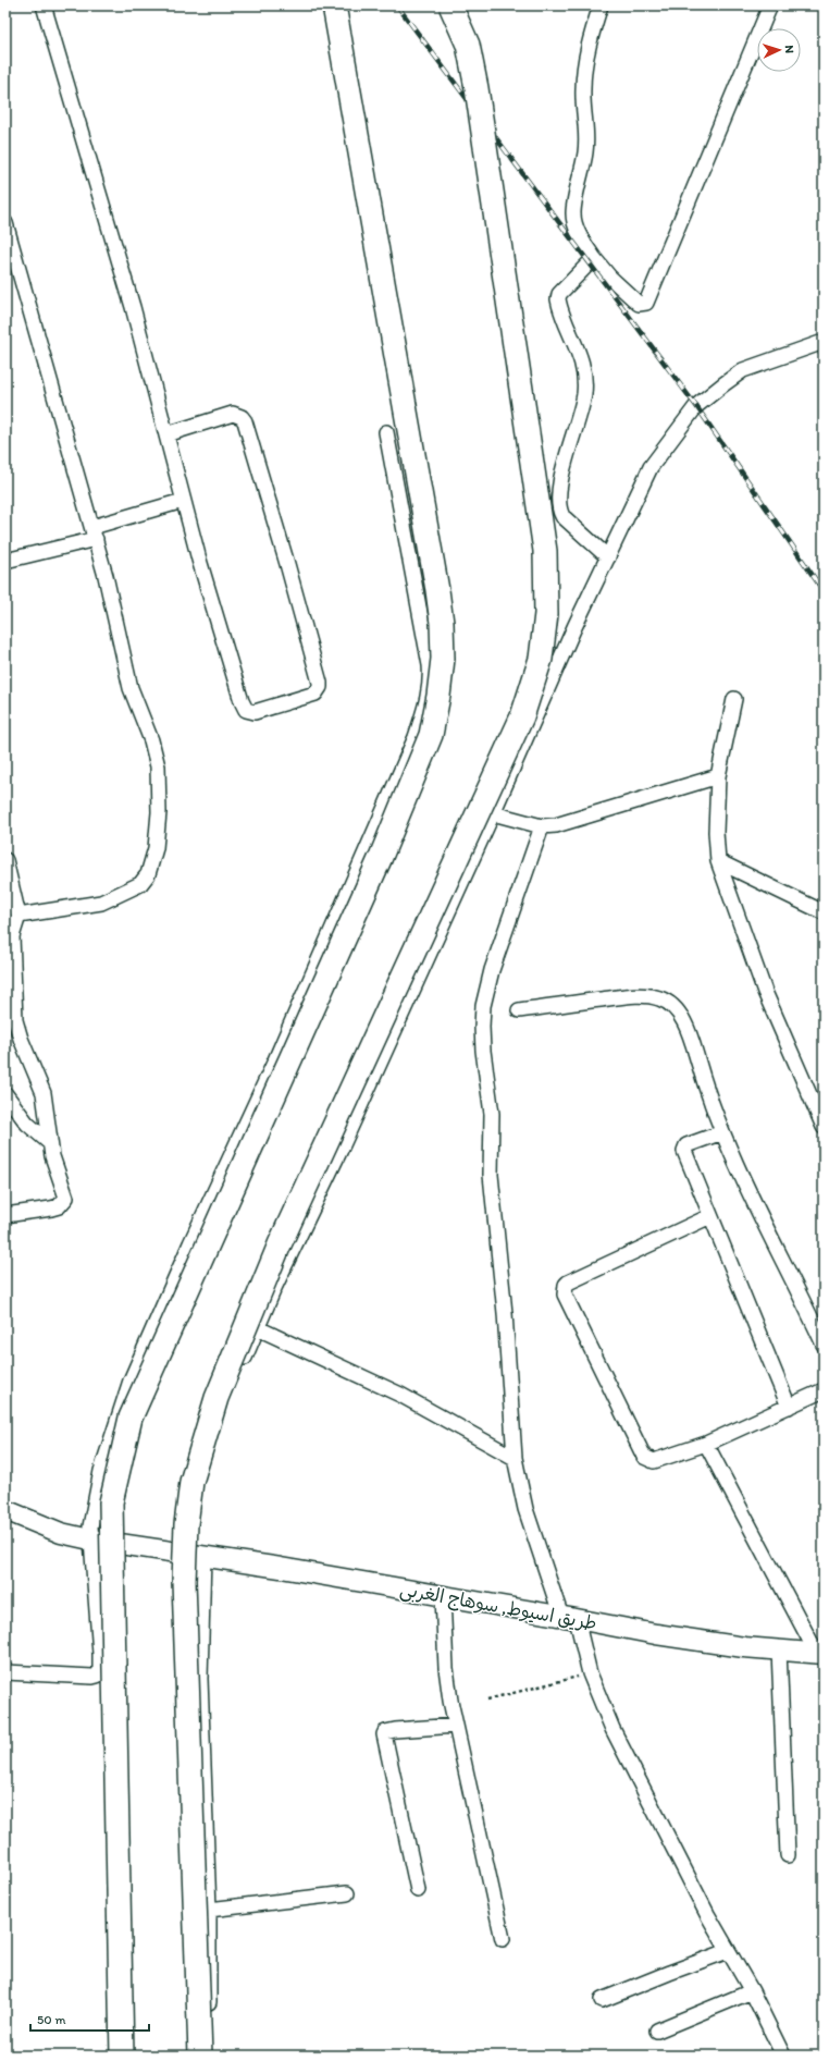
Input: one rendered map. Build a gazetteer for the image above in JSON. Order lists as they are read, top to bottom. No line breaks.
{"streets":{"main road":["طريق اسيوط, سوهاج الغربى"]},"scale_bar":"50 m","north":"right"}
